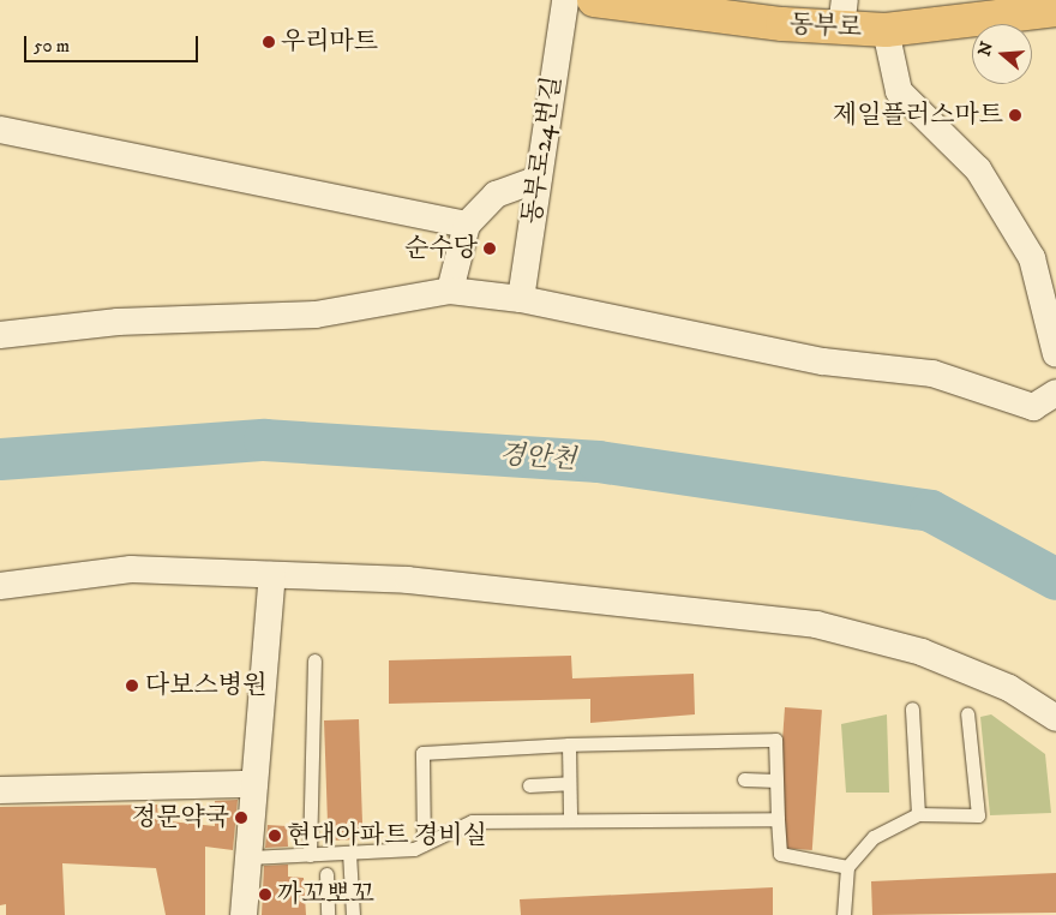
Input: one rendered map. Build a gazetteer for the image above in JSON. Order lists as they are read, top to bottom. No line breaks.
{"streets":{"main road":["동부로"],"street":["동부로24번길"]},"water":["경안천"],"places":["우리마트","제일플러스마트","순수당","다보스병원","정문약국","현대아파트 경비실","까꼬뽀꼬"],"scale_bar":"50 m","north":"left"}
